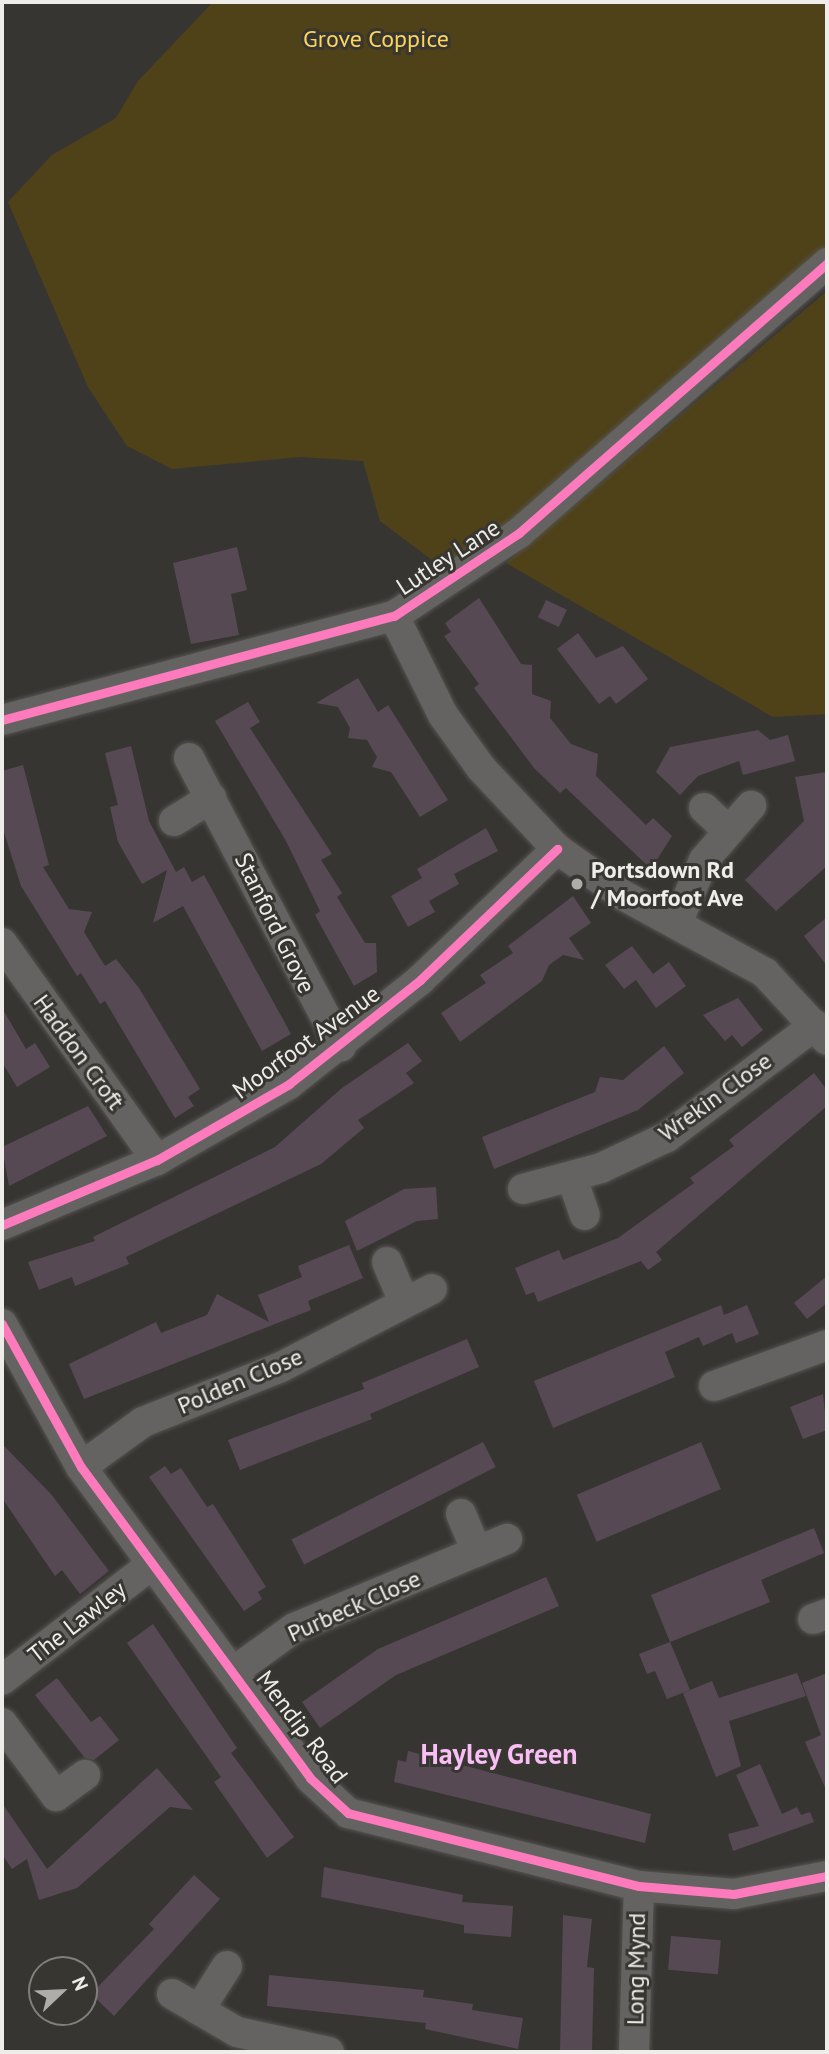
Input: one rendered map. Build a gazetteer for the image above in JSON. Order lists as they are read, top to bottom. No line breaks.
{"streets":{"street":["Lutley Lane","Stanford Grove","Moorfoot Avenue","Haddon Croft","Wrekin Close","Polden Close","Purbeck Close","The Lawley","Mendip Road","Long Mynd"]},"crossings":[["Stanford Grove","Moorfoot Avenue"],["Moorfoot Avenue","Haddon Croft"],["Polden Close","Mendip Road"],["Purbeck Close","Mendip Road"],["The Lawley","Mendip Road"],["Mendip Road","Long Mynd"]],"districts":["Hayley Green"],"parks":["Grove Coppice"],"places":["Portsdown Rd / Moorfoot Ave"],"north":"top right"}
